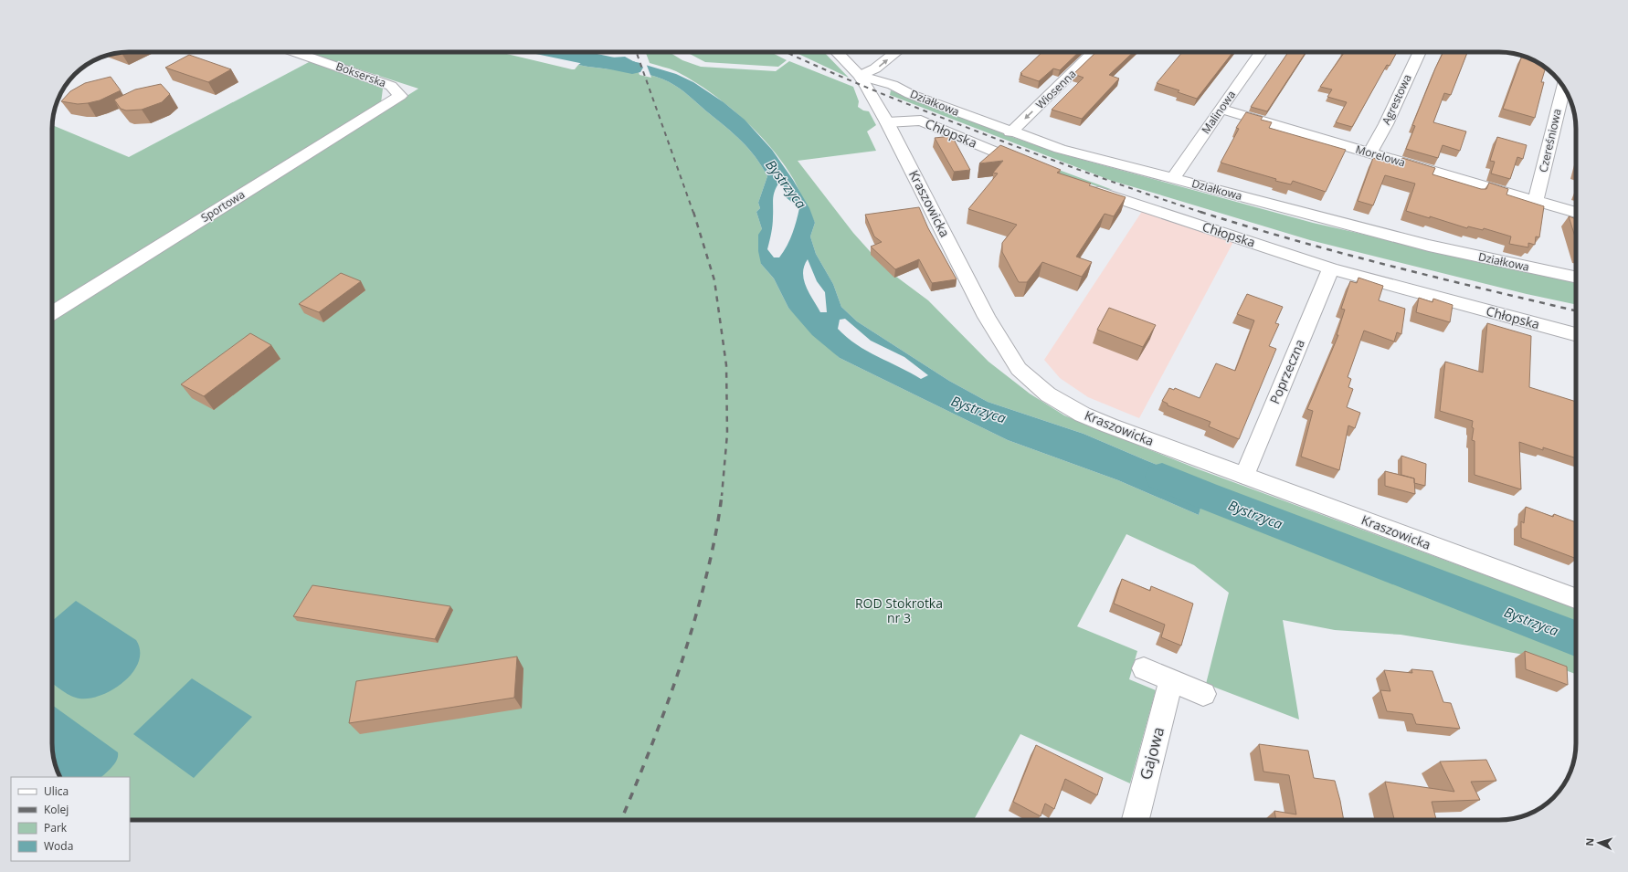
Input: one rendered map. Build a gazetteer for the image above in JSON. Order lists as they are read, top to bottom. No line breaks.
{"streets":{"street":["Bokserska","Wiosenna","Agrestowa","Działkowa","Malinowa","Chłopska","Czereśniowa","Morelowa","Kraszowicka","Sportowa","Poprzeczna","Gajowa"]},"crossings":[["Bokserska","Sportowa"],["Wiosenna","Działkowa"],["Agrestowa","Morelowa"],["Działkowa","Malinowa"],["Działkowa","Kraszowicka"],["Malinowa","Morelowa"],["Chłopska","Kraszowicka"],["Chłopska","Poprzeczna"],["Czereśniowa","Morelowa"],["Kraszowicka","Poprzeczna"]],"one_way":["Wiosenna"],"water":["Bystrzyca"],"parks":["ROD Stokrotka nr 3"],"legend":["Ulica","Kolej","Park","Woda"],"north":"left"}
